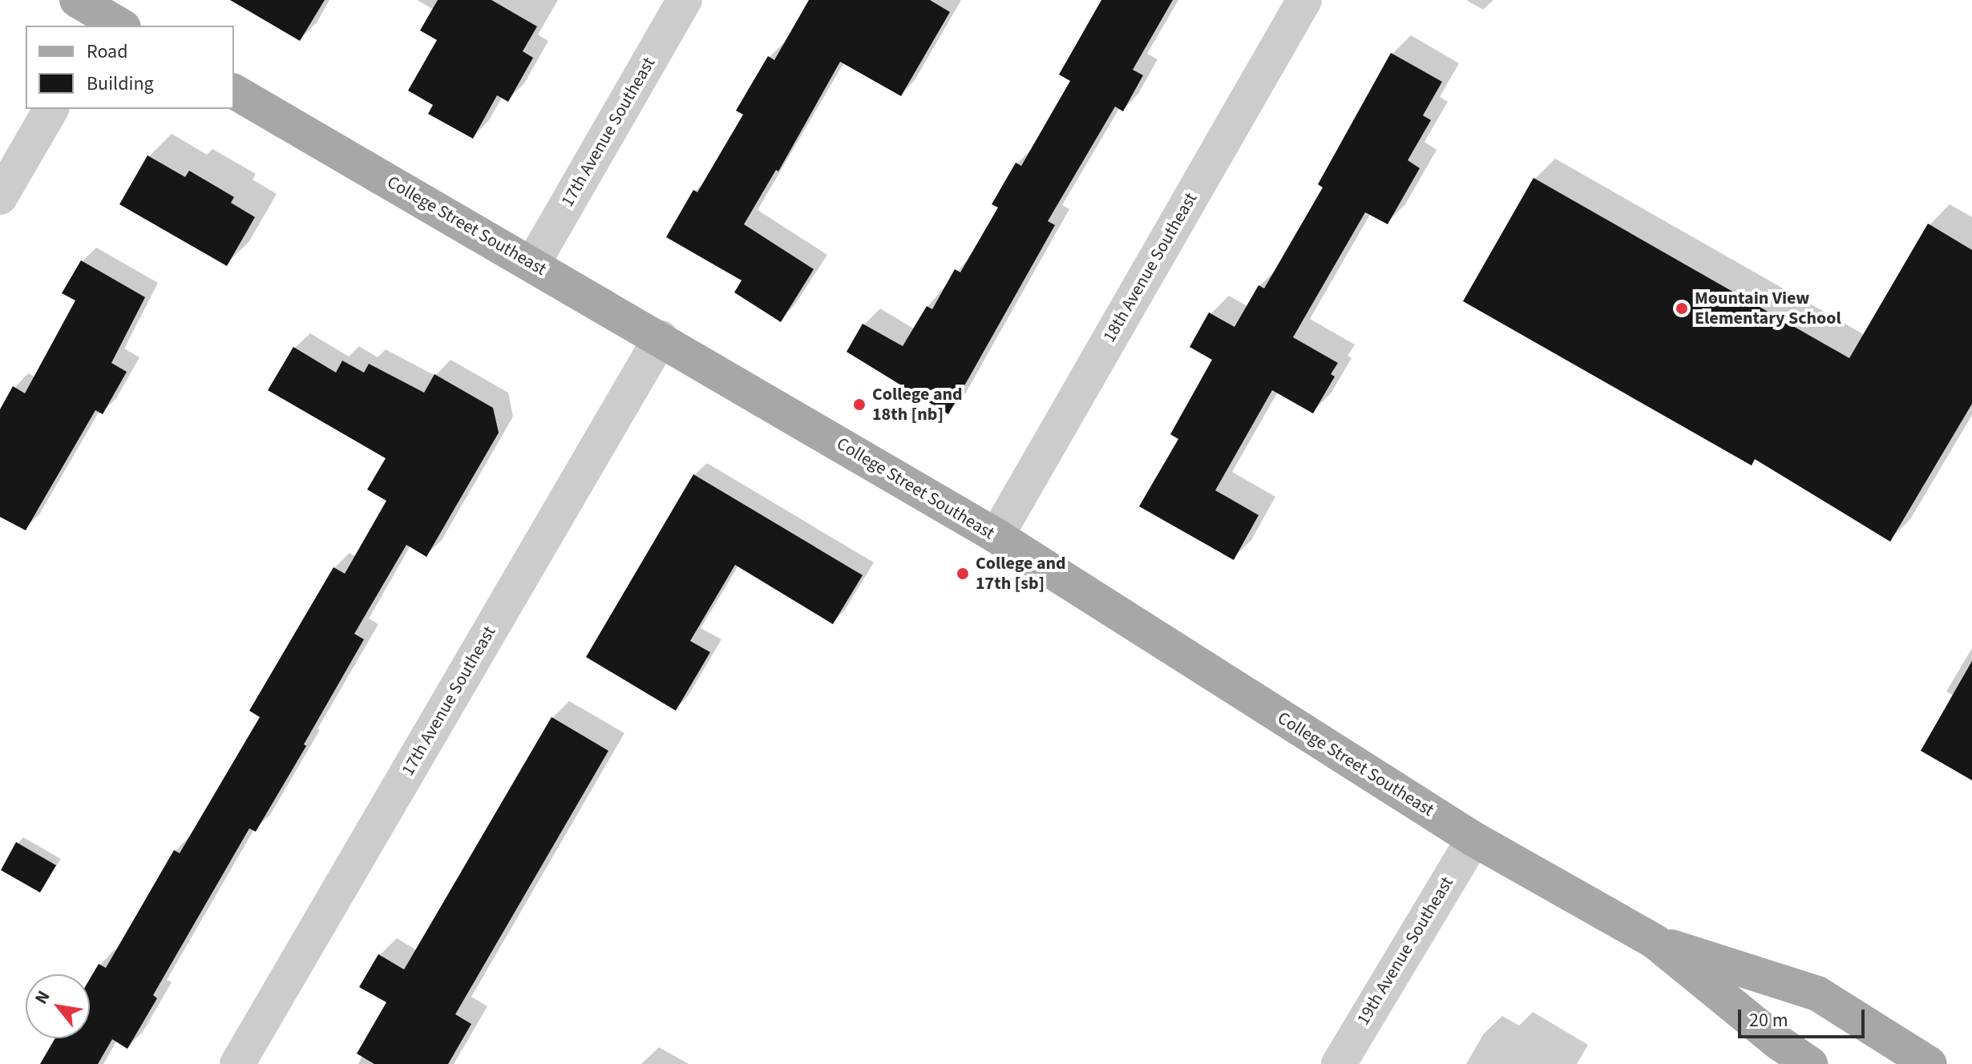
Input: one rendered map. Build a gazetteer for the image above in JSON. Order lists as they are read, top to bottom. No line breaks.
{"streets":{"main road":["College Street Southeast"],"street":["17th Avenue Southeast","18th Avenue Southeast","19th Avenue Southeast"]},"crossings":[["17th Avenue Southeast","College Street Southeast"],["College Street Southeast","18th Avenue Southeast"],["College Street Southeast","19th Avenue Southeast"]],"places":["Mountain View Elementary School","College and 18th [nb]","College and 17th [sb]"],"legend":["Road","Building"],"scale_bar":"20 m","north":"top left"}
